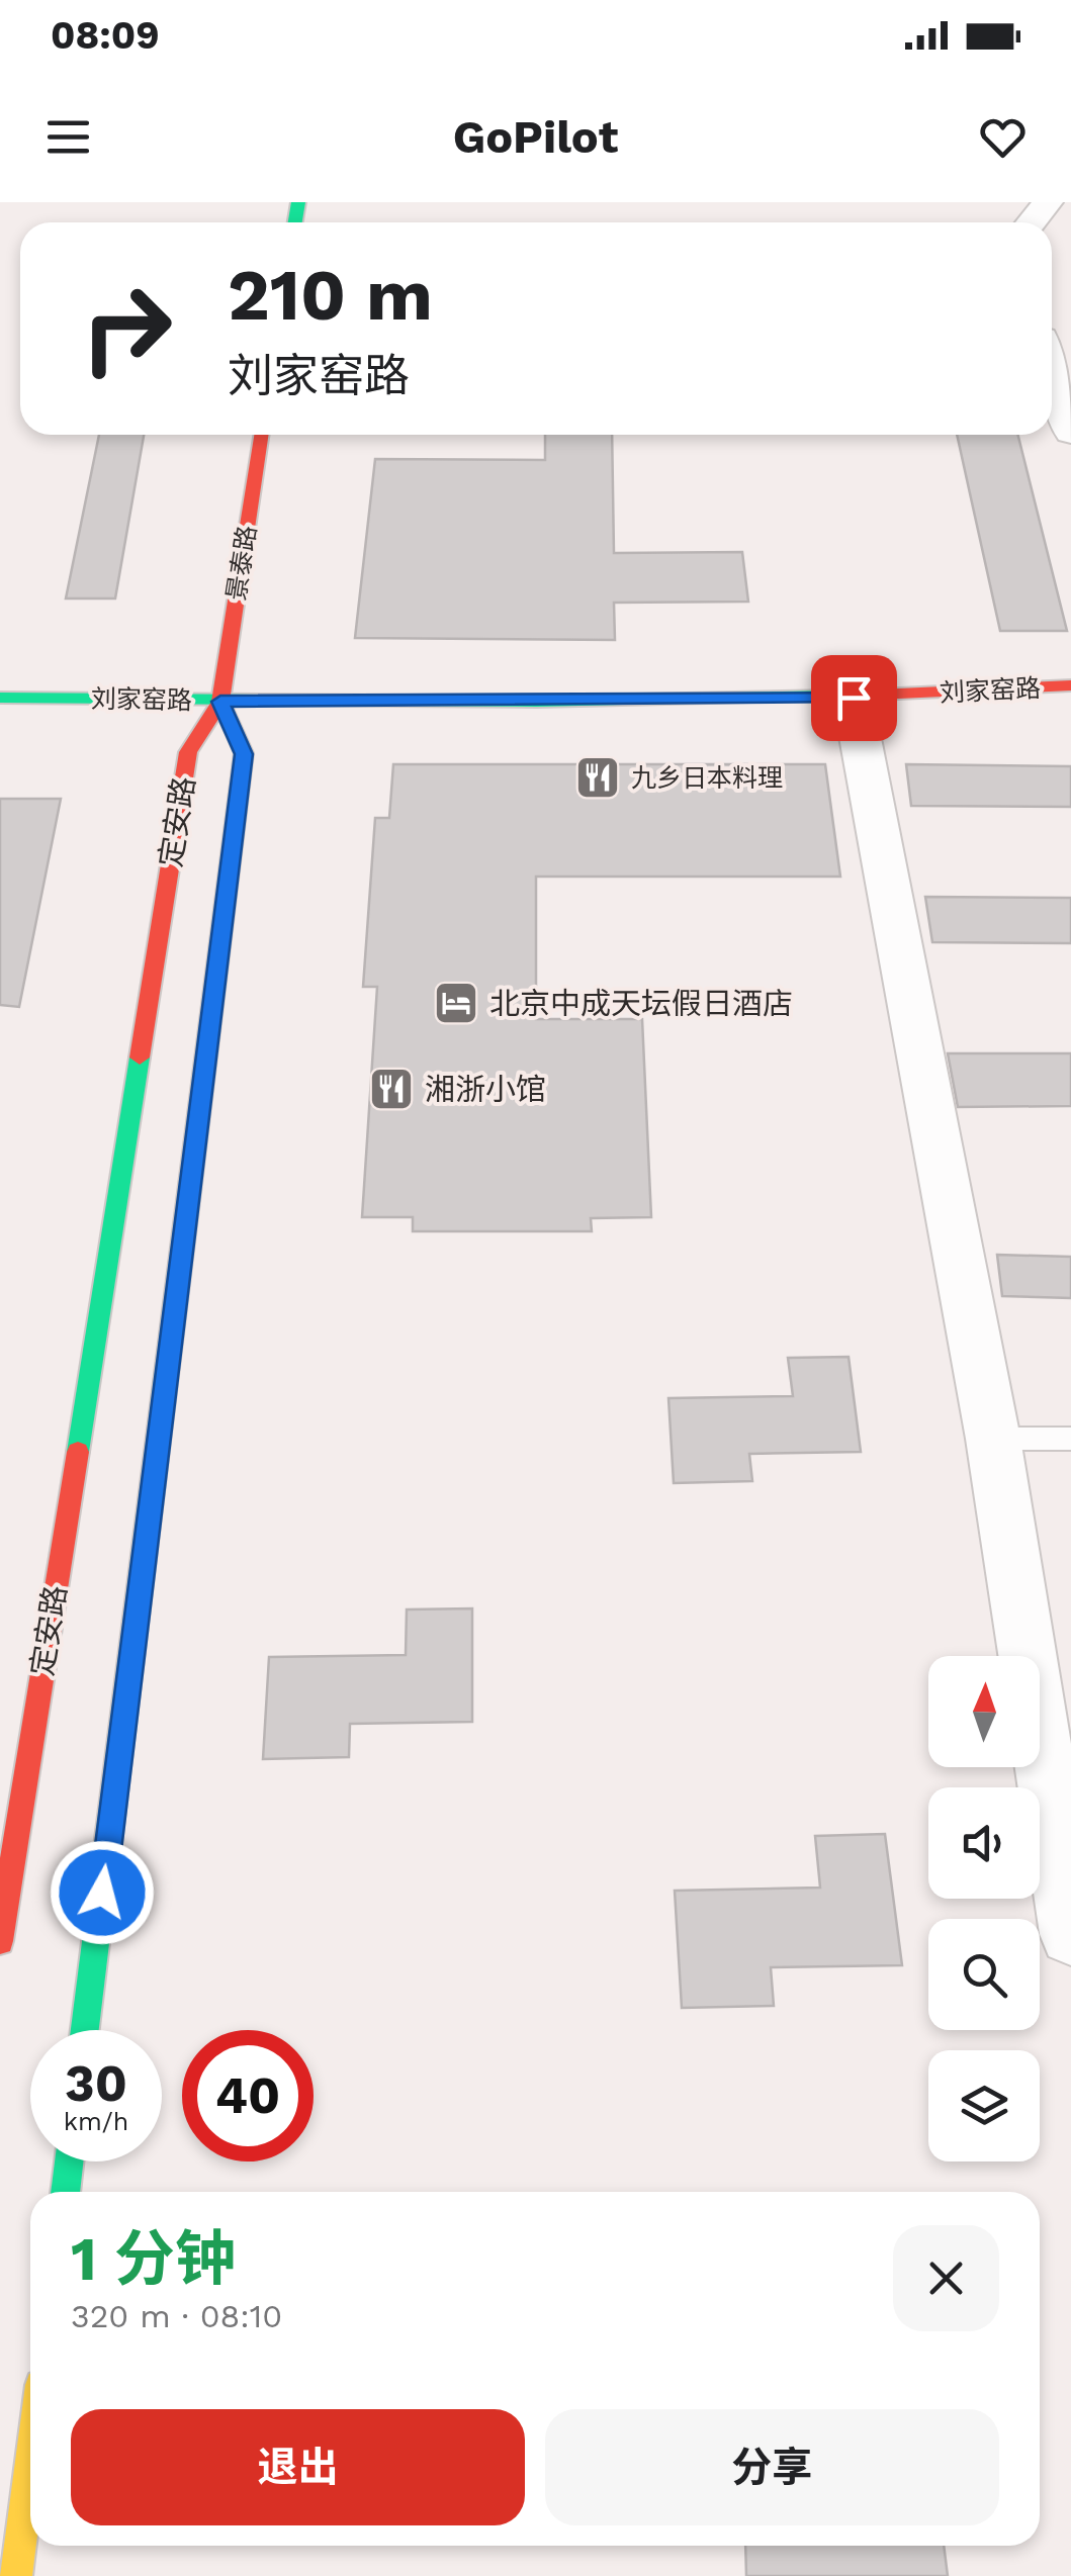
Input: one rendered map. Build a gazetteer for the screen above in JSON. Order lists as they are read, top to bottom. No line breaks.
{"streets":{"street":["景泰路","刘家窑路","定安路"]},"crossings":[["景泰路","刘家窑路"],["景泰路","定安路"],["刘家窑路","定安路"]],"places":{"restaurant":["九乡日本料理","湘浙小馆"],"hotel":["北京中成天坛假日酒店"]},"north":"top","page":{"status":"08:09","header":"GoPilot","turn":["210 m","刘家窑路"],"speed":"30 km/h","limit":"40","heading":["1 分钟","320 m · 08:10"],"buttons":["退出","分享"]}}
